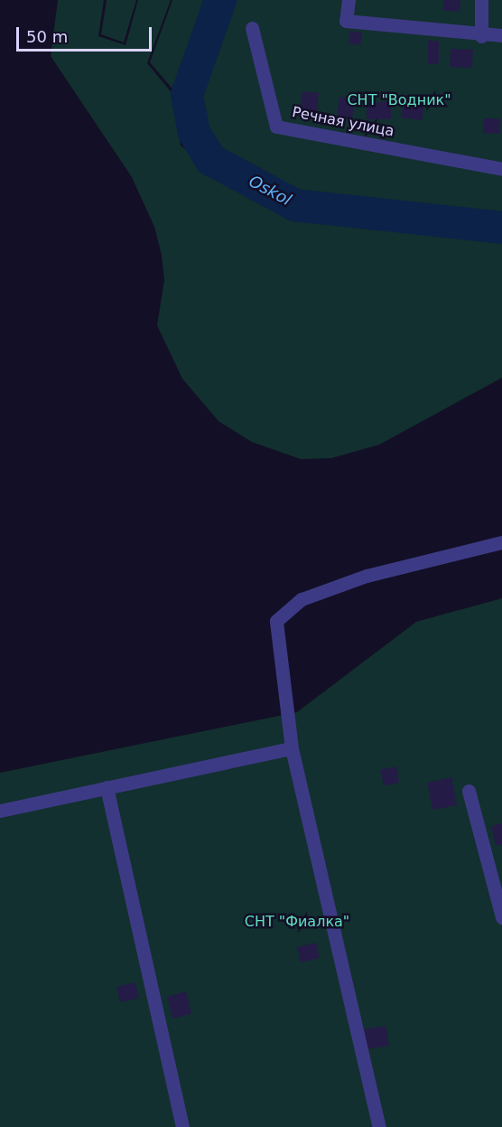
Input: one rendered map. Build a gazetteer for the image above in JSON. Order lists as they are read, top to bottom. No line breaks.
{"streets":{"lane":["Речная улица"]},"water":["Oskol"],"parks":["СНТ \"Водник\"","СНТ \"Фиалка\""],"scale_bar":"50 m"}
